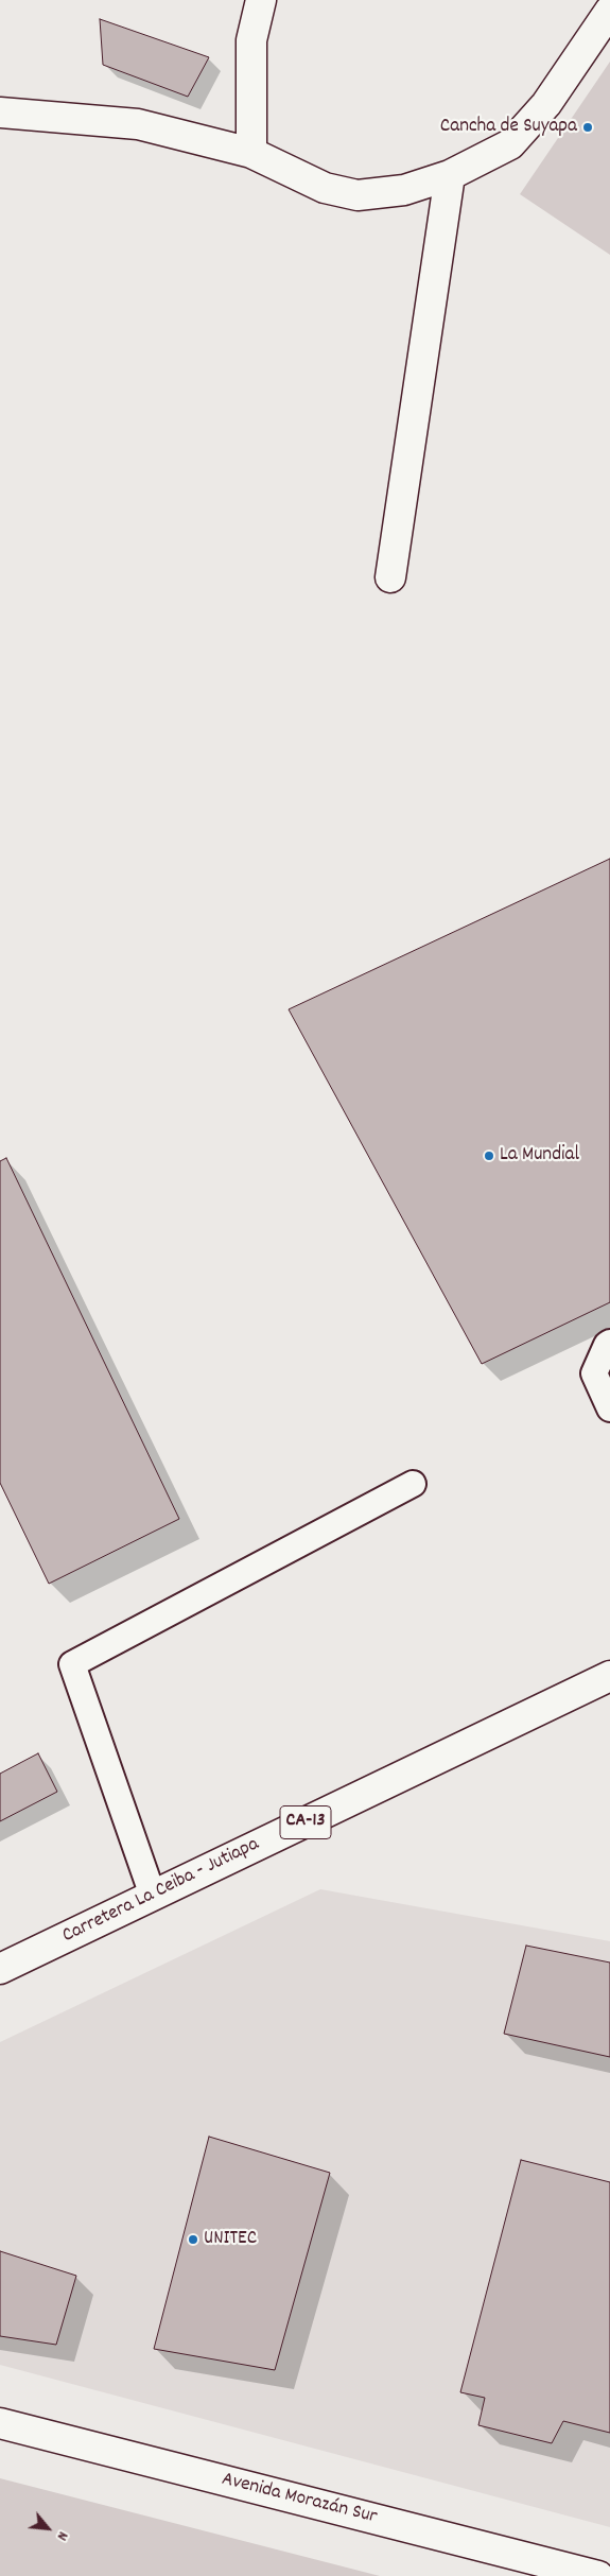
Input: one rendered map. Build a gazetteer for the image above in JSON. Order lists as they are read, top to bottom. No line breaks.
{"streets":{"street":["CA-13","Carretera La Ceiba - Jutiapa","Avenida Morazán Sur"]},"places":["Cancha de Suyapa","La Mundial","UNITEC"],"north":"bottom right"}
